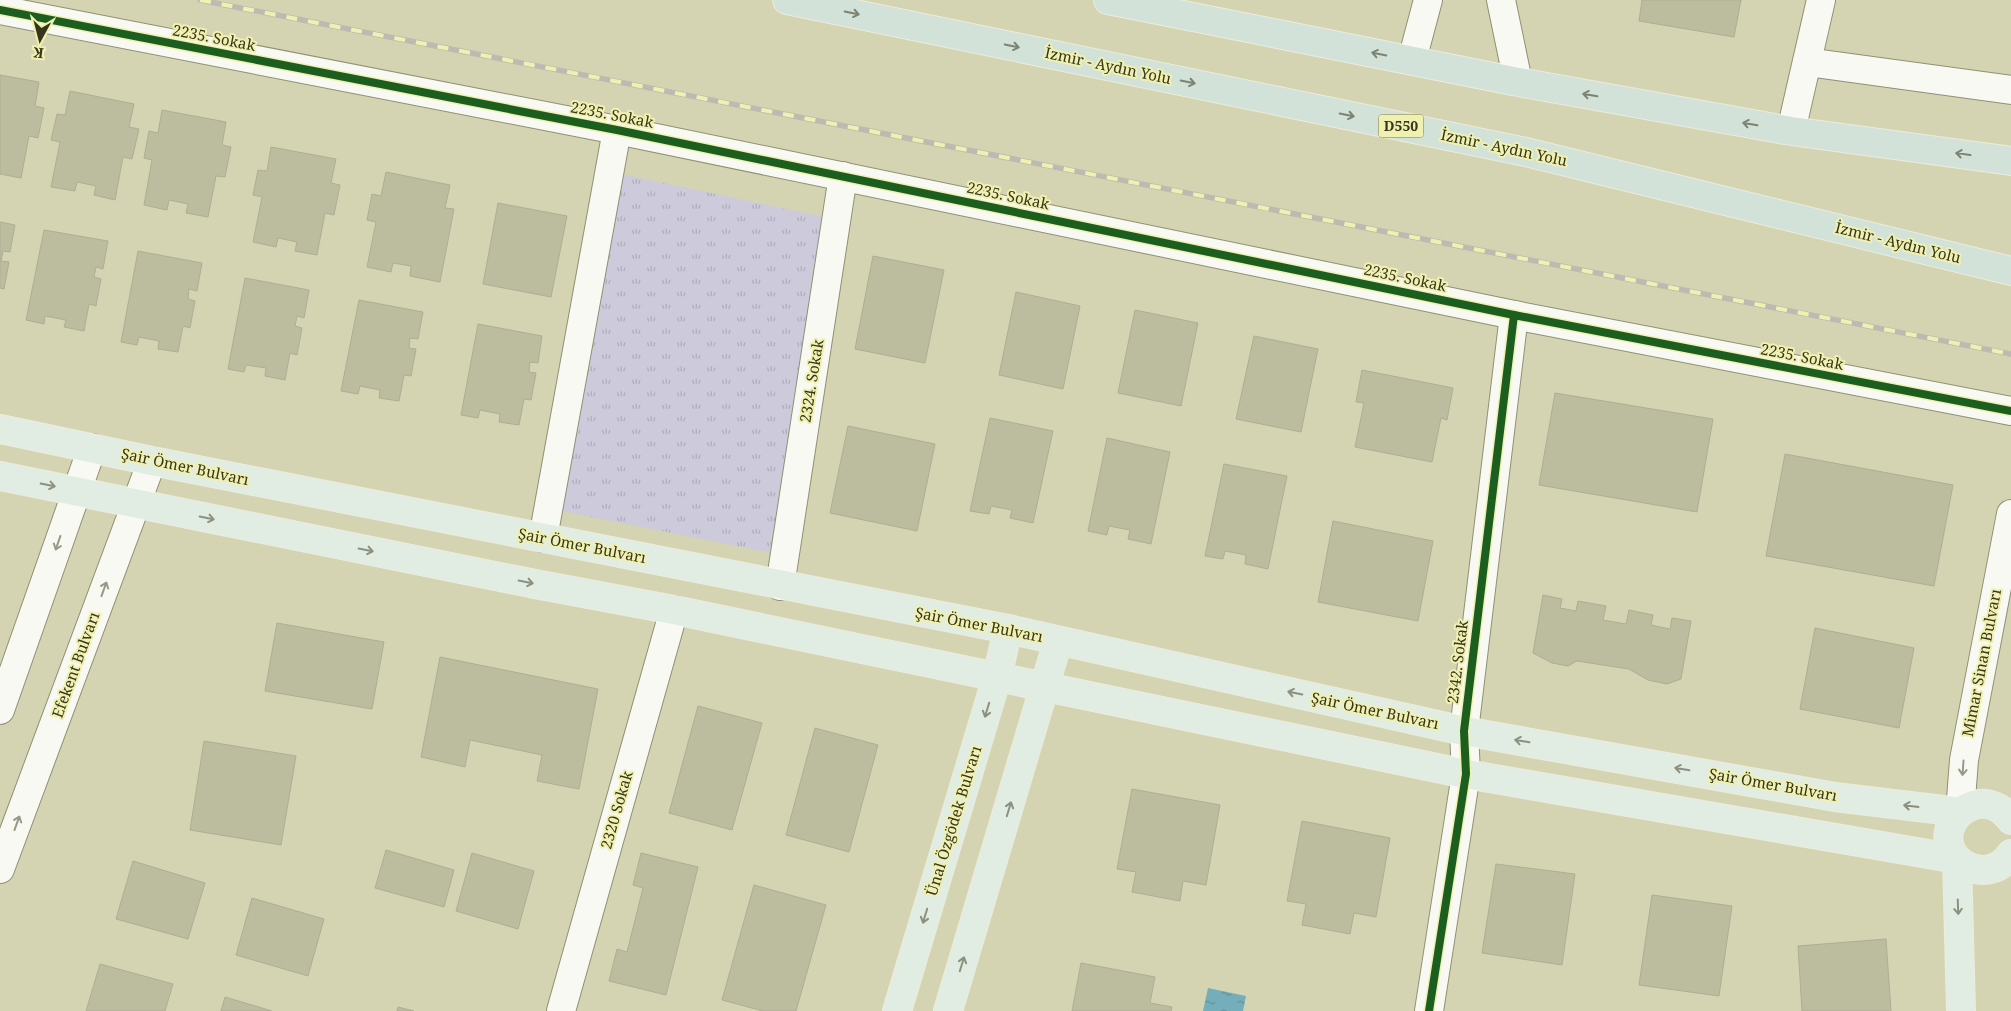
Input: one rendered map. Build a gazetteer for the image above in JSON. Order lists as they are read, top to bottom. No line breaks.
{"streets":{"highway":["İzmir - Aydın Yolu","D550"],"main road":["Şair Ömer Bulvarı","Ünal Özgödek Bulvarı"],"street":["2235. Sokak","2324. Sokak","2342. Sokak","Mimar Sinan Bulvarı","Efekent Bulvarı","2320 Sokak"]},"crossings":[["2235. Sokak","2324. Sokak"],["2235. Sokak","2342. Sokak"],["2324. Sokak","Şair Ömer Bulvarı"],["Şair Ömer Bulvarı","2342. Sokak"],["Şair Ömer Bulvarı","Mimar Sinan Bulvarı"],["Şair Ömer Bulvarı","Efekent Bulvarı"],["Şair Ömer Bulvarı","Ünal Özgödek Bulvarı"]],"one_way":["Mimar Sinan Bulvarı"],"north":"bottom"}
